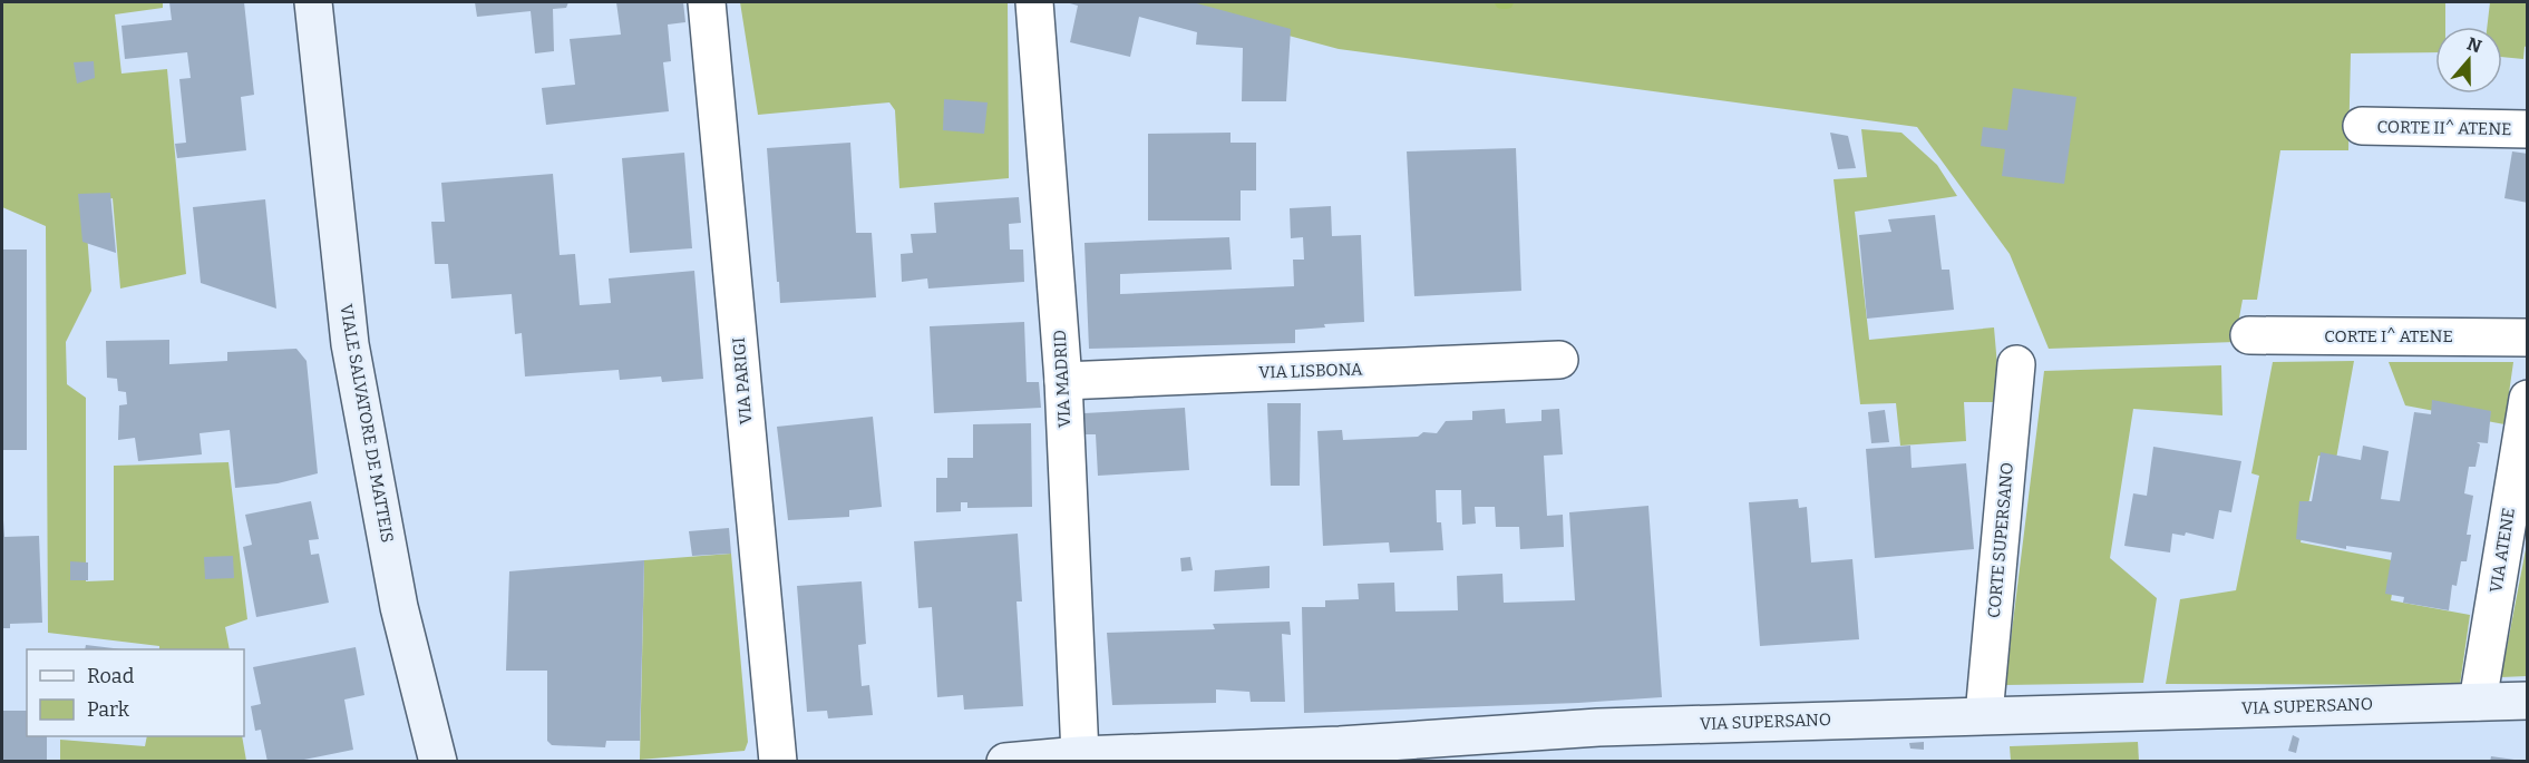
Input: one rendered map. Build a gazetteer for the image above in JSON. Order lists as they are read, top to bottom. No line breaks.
{"streets":{"street":["CORTE II^ ATENE","CORTE I^ ATENE","VIA LISBONA","VIA MADRID","VIA PARIGI","VIALE SALVATORE DE MATTEIS","CORTE SUPERSANO","VIA ATENE","VIA SUPERSANO"]},"crossings":[["VIA LISBONA","VIA MADRID"],["VIA MADRID","VIA SUPERSANO"],["CORTE SUPERSANO","VIA SUPERSANO"],["VIA ATENE","VIA SUPERSANO"]],"legend":["Road","Park"],"north":"top"}
